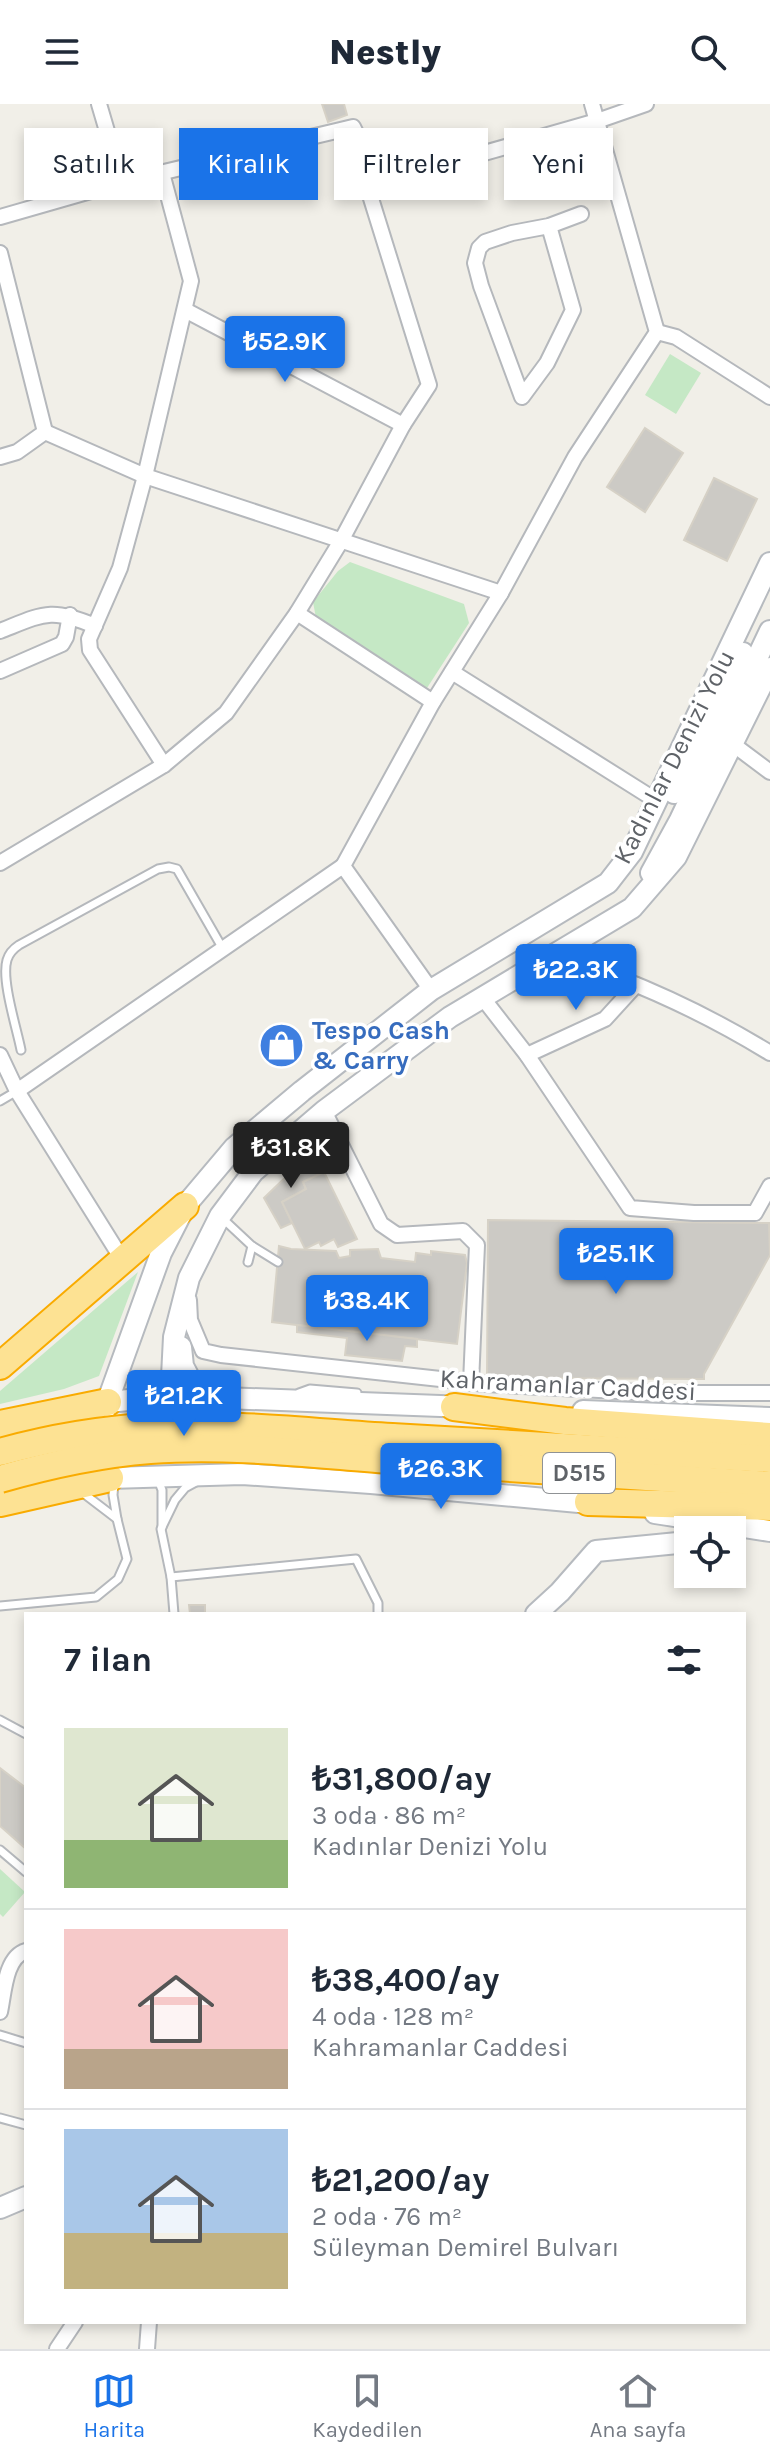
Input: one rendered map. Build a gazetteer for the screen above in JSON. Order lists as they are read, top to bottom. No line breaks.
{"streets":{"highway":["D515"],"main road":["Kadınlar Denizi Yolu"],"street":["Kahramanlar Caddesi"]},"crossings":[["Kadınlar Denizi Yolu","Kahramanlar Caddesi"]],"places":{"shop":["Tespo Cash & Carry"]},"page":{"header":"Nestly","chip":["Satılık","Kiralık","Filtreler","Yeni"],"price":["₺52.9K","₺22.3K","₺31.8K","₺25.1K","₺38.4K","₺21.2K","₺26.3K"],"heading":"7 ilan","list":[{"name":"₺31,800/ay","note":"3 oda · 86 m² · Kadınlar Denizi Yolu"},{"name":"₺38,400/ay","note":"4 oda · 128 m² · Kahramanlar Caddesi"},{"name":"₺21,200/ay","note":"2 oda · 76 m² · Süleyman Demirel Bulvarı"}],"tabs":["Harita","Kaydedilen","Ana sayfa"]}}
